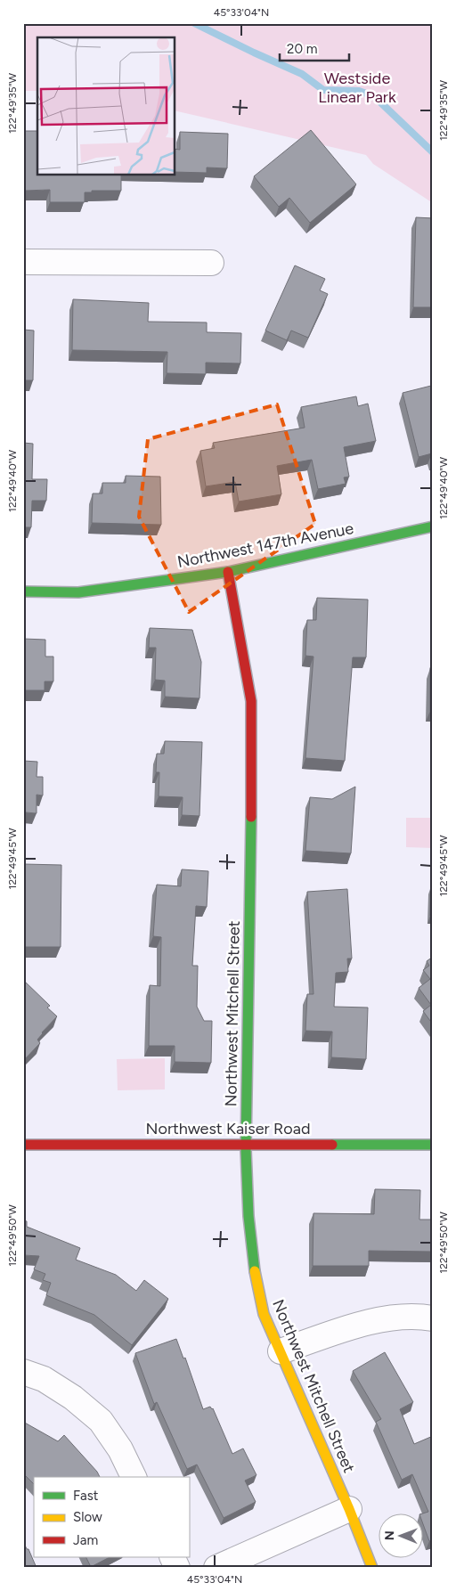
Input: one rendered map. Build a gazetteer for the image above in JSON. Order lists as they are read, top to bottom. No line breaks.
{"streets":{"street":["Northwest 147th Avenue","Northwest Mitchell Street","Northwest Kaiser Road"]},"crossings":[["Northwest 147th Avenue","Northwest Mitchell Street"],["Northwest Mitchell Street","Northwest Kaiser Road"]],"parks":["Westside Linear Park"],"legend":["Fast","Slow","Jam"],"scale_bar":"20 m","north":"left","coordinates":["45°33'04\"N","122°49'35\"W","122°49'40\"W","122°49'45\"W","122°49'50\"W"]}
